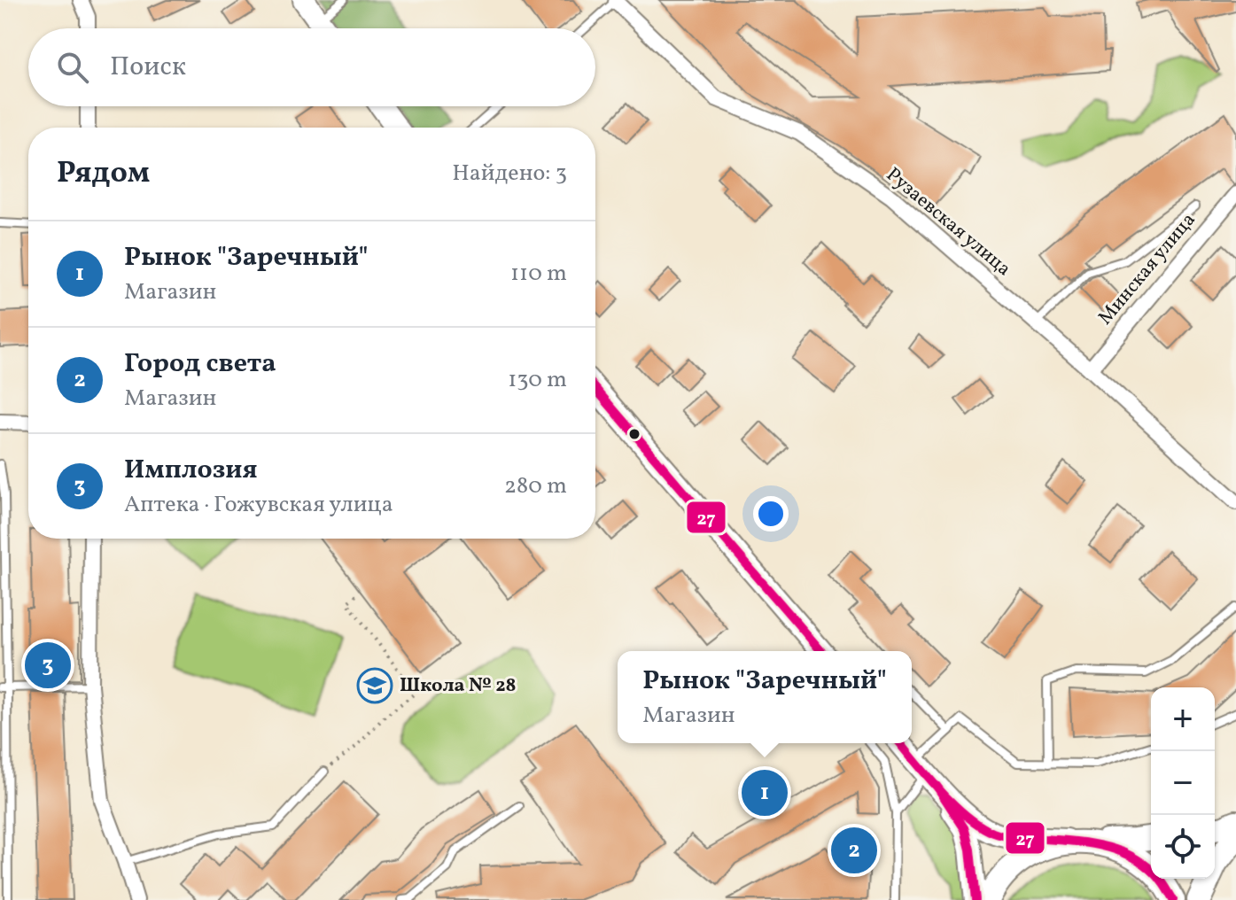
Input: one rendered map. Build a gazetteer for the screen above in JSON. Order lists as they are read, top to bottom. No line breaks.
{"streets":{"street":["Рузаевская улица","Минская улица"]},"crossings":[["Рузаевская улица","Минская улица"]],"places":{"school or university":["Школа № 28"]},"lines":["transit line 27"],"page":{"search":"Поиск","heading":["Рядом","Найдено: 3"],"list":[{"mark":"1","name":"Рынок \"Заречный\"","note":"Магазин","value":"110 m"},{"mark":"2","name":"Город света","note":"Магазин","value":"130 m"},{"mark":"3","name":"Имплозия","note":"Аптека · Гожувская улица","value":"280 m"}],"pins":["3","1","2"],"popup":["Рынок \"Заречный\"","Магазин"],"map_buttons":["+","−"]}}
